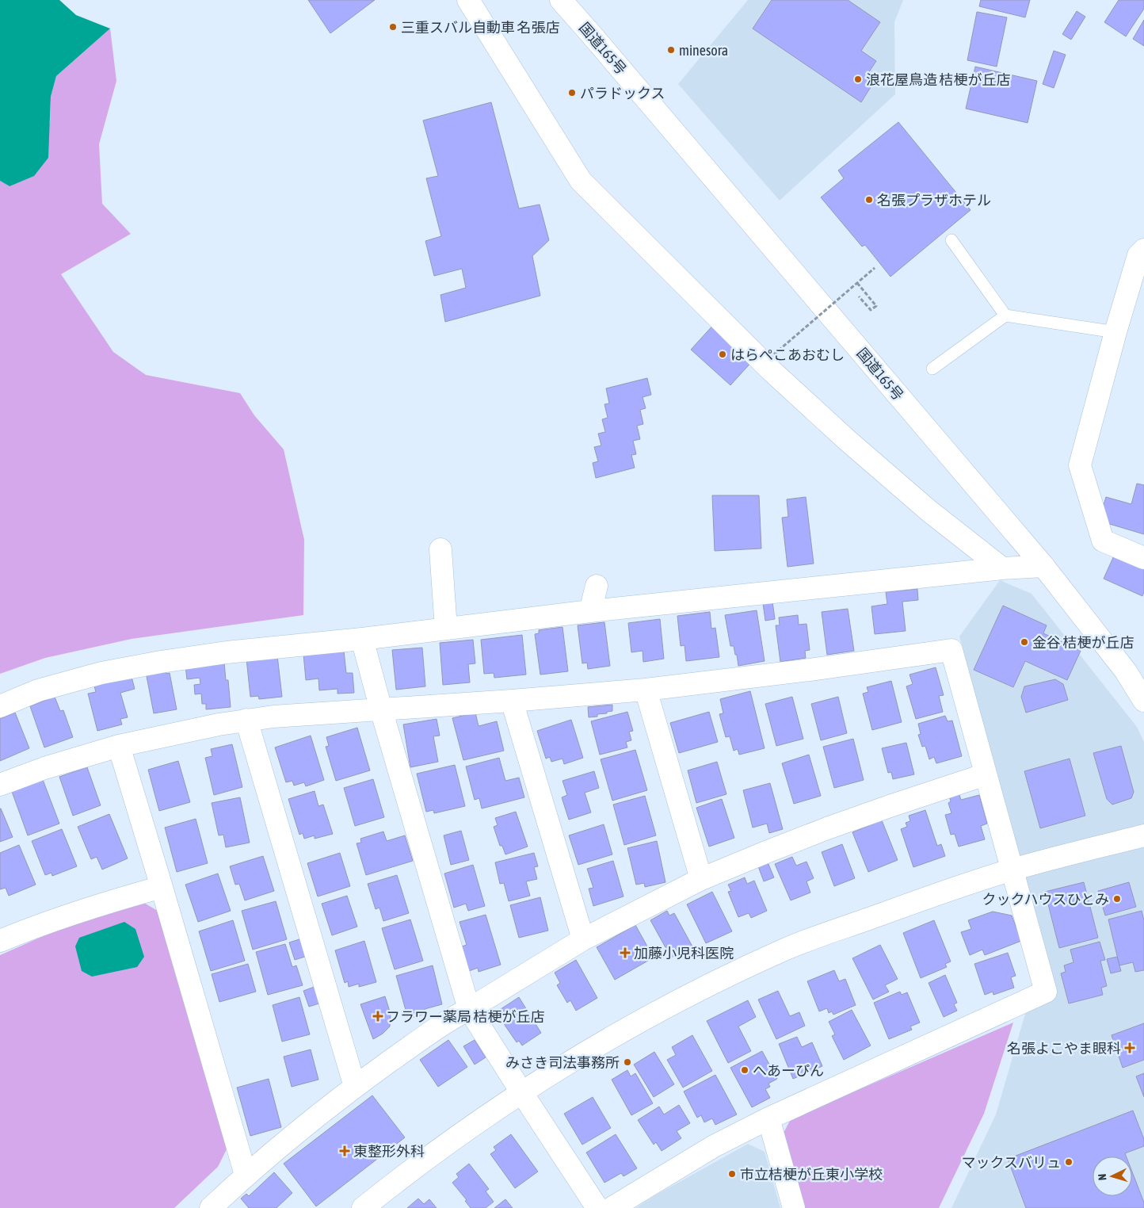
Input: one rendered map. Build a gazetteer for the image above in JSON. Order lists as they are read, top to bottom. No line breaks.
{"streets":{"main road":["国道165号"]},"places":{"other":["三重スバル自動車 名張店","minesora","浪花屋鳥造 桔梗が丘店","パラドックス","名張プラザホテル","はらぺこあおむし","金谷 桔梗が丘店","クックハウスひとみ","みさき司法事務所","へあーぴん","マックスバリュ","市立桔梗が丘東小学校"],"health":["加藤小児科医院","フラワー薬局 桔梗が丘店","名張よこやま眼科","東整形外科"]},"north":"left"}
